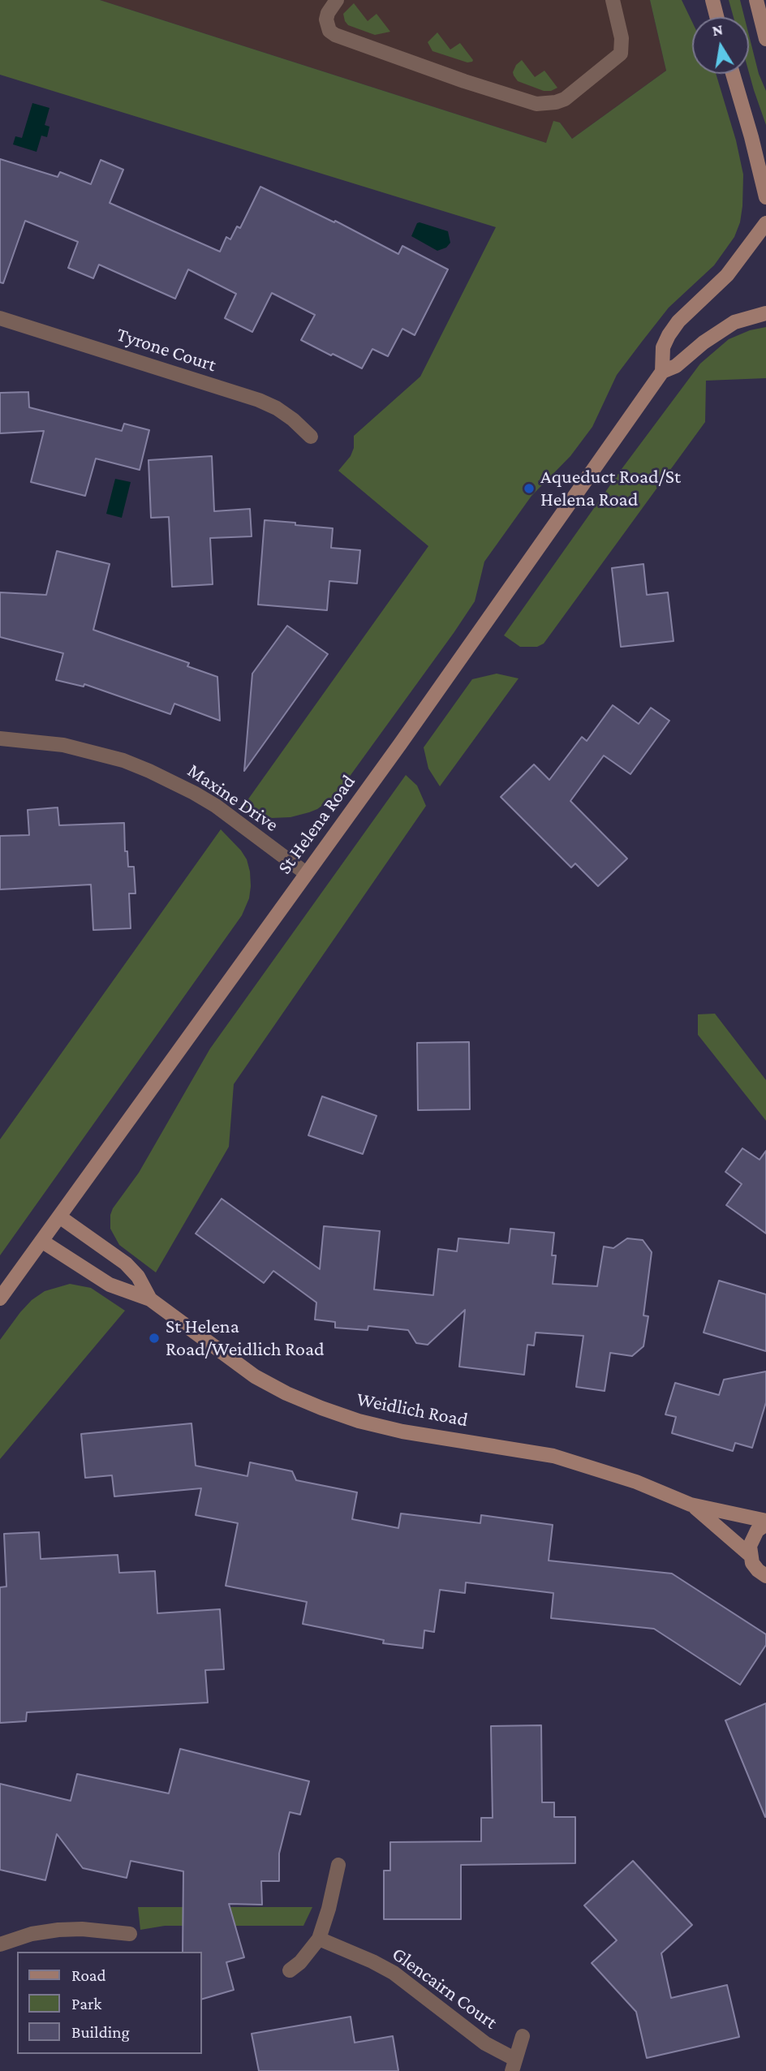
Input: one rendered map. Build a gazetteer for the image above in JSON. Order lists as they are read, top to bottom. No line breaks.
{"streets":{"main road":["St Helena Road","Weidlich Road"],"street":["Tyrone Court","Maxine Drive","Glencairn Court"]},"crossings":[["Maxine Drive","St Helena Road"],["St Helena Road","Weidlich Road"]],"places":["Aqueduct Road/St Helena Road","St Helena Road/Weidlich Road"],"legend":["Road","Park","Building"],"north":"top"}
